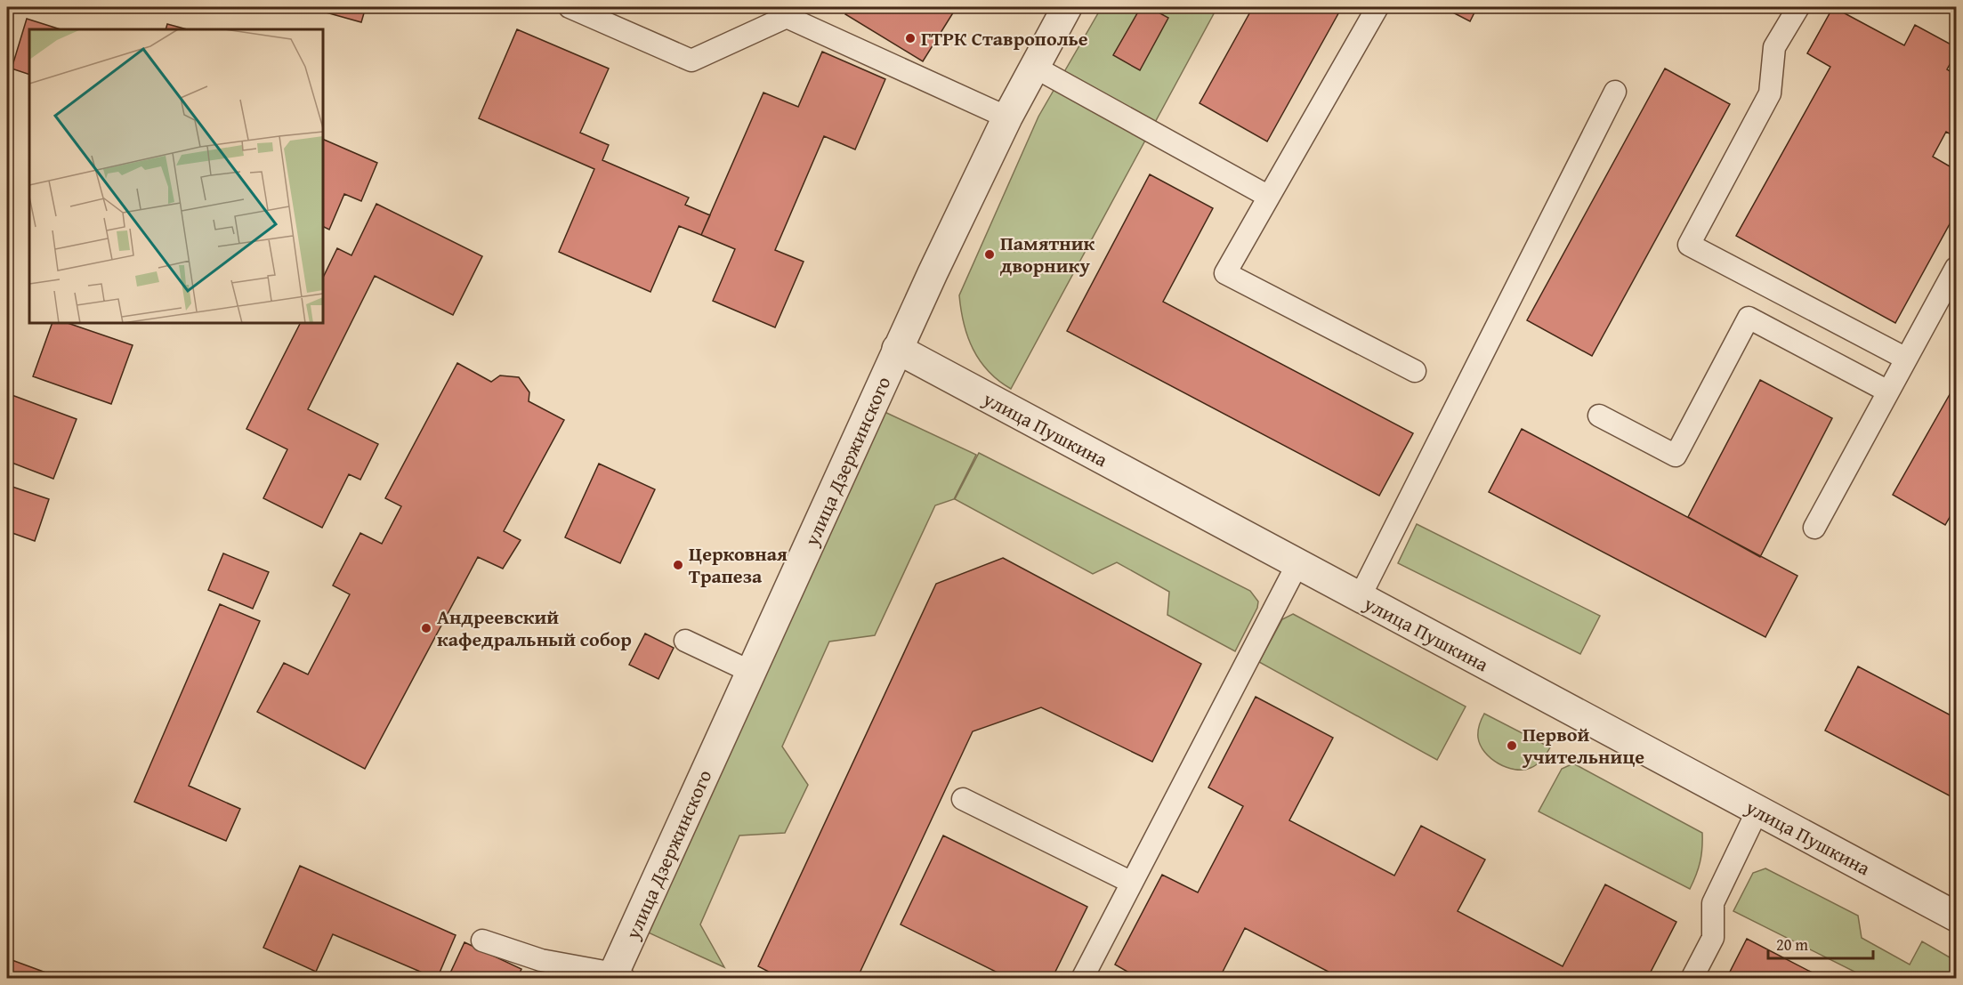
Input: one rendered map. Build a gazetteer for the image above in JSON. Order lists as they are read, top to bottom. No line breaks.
{"streets":{"street":["улица Пушкина","улица Дзержинского"]},"crossings":[["улица Пушкина","улица Дзержинского"]],"places":["ГТРК Ставрополье","Памятник дворнику","Церковная Трапеза","Андреевский кафедральный собор","Первой учительнице"],"scale_bar":"20 m"}
